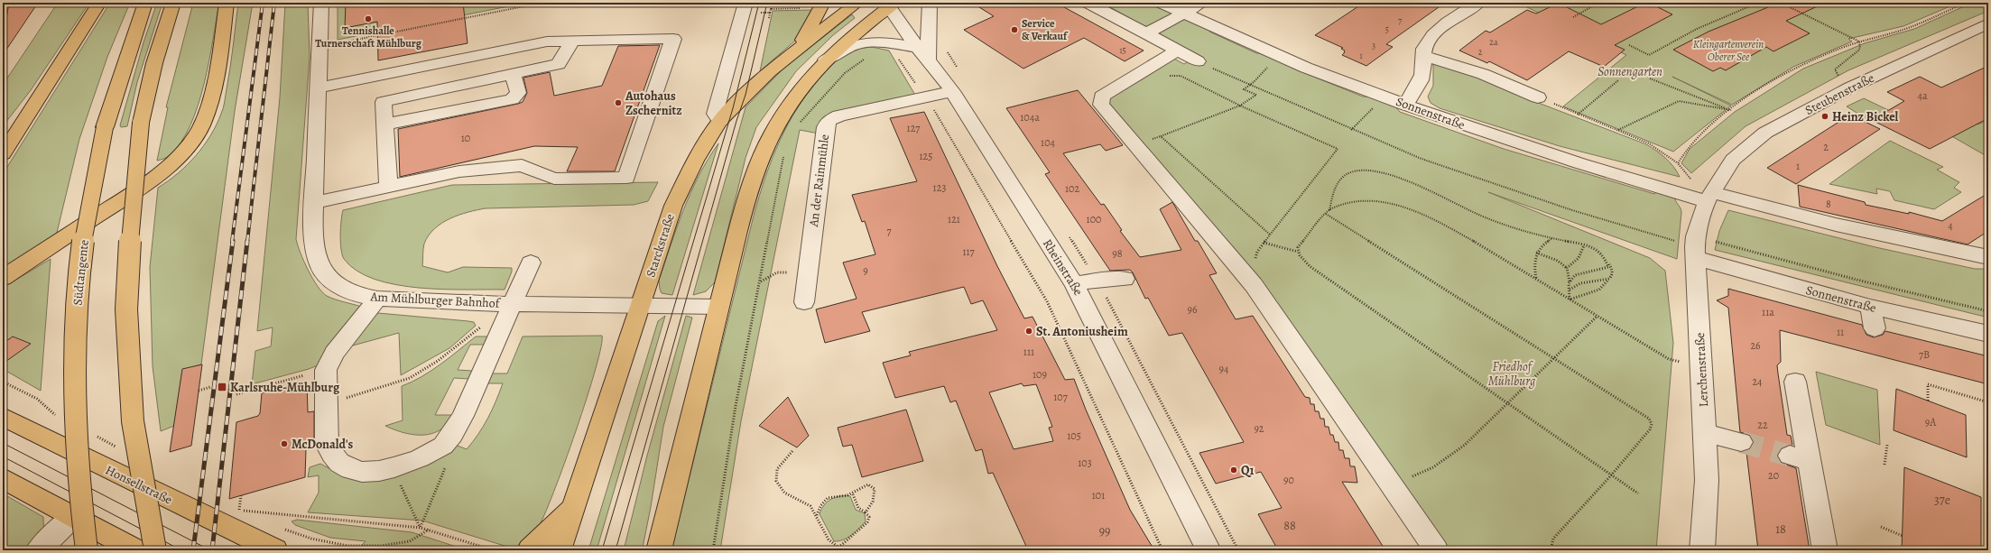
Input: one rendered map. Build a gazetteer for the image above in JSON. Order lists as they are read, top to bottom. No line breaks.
{"streets":{"main road":["Starckstraße","Südtangente","Honsellstraße"],"street":["Steubenstraße","Sonnenstraße","An der Rainmühle","Rheinstraße","Am Mühlburger Bahnhof","Lerchenstraße"]},"crossings":[["Steubenstraße","Sonnenstraße"],["Steubenstraße","Lerchenstraße"],["Sonnenstraße","Lerchenstraße"],["An der Rainmühle","Rheinstraße"],["Starckstraße","Am Mühlburger Bahnhof"]],"parks":["Kleingartenverein Oberer See","Sonnengarten","Friedhof Mühlburg"],"places":{"other":["Tennishalle Turnerschaft Mühlburg","Service & Verkauf","Autohaus Zschernitz","Heinz Bickel","St. Antoniusheim","McDonald's","Q1"],"transit":["Karlsruhe-Mühlburg"]},"house_numbers":["7","5","2a","3","15","2","1","4a","104a","127","10","104","2","125","1","123","102","8","121","100","4","7","117","98","9","96","11a","11","26","111","7B","94","109","24","107","9A","22","92","105","103","20","90","101","37e","88","18","99"]}
